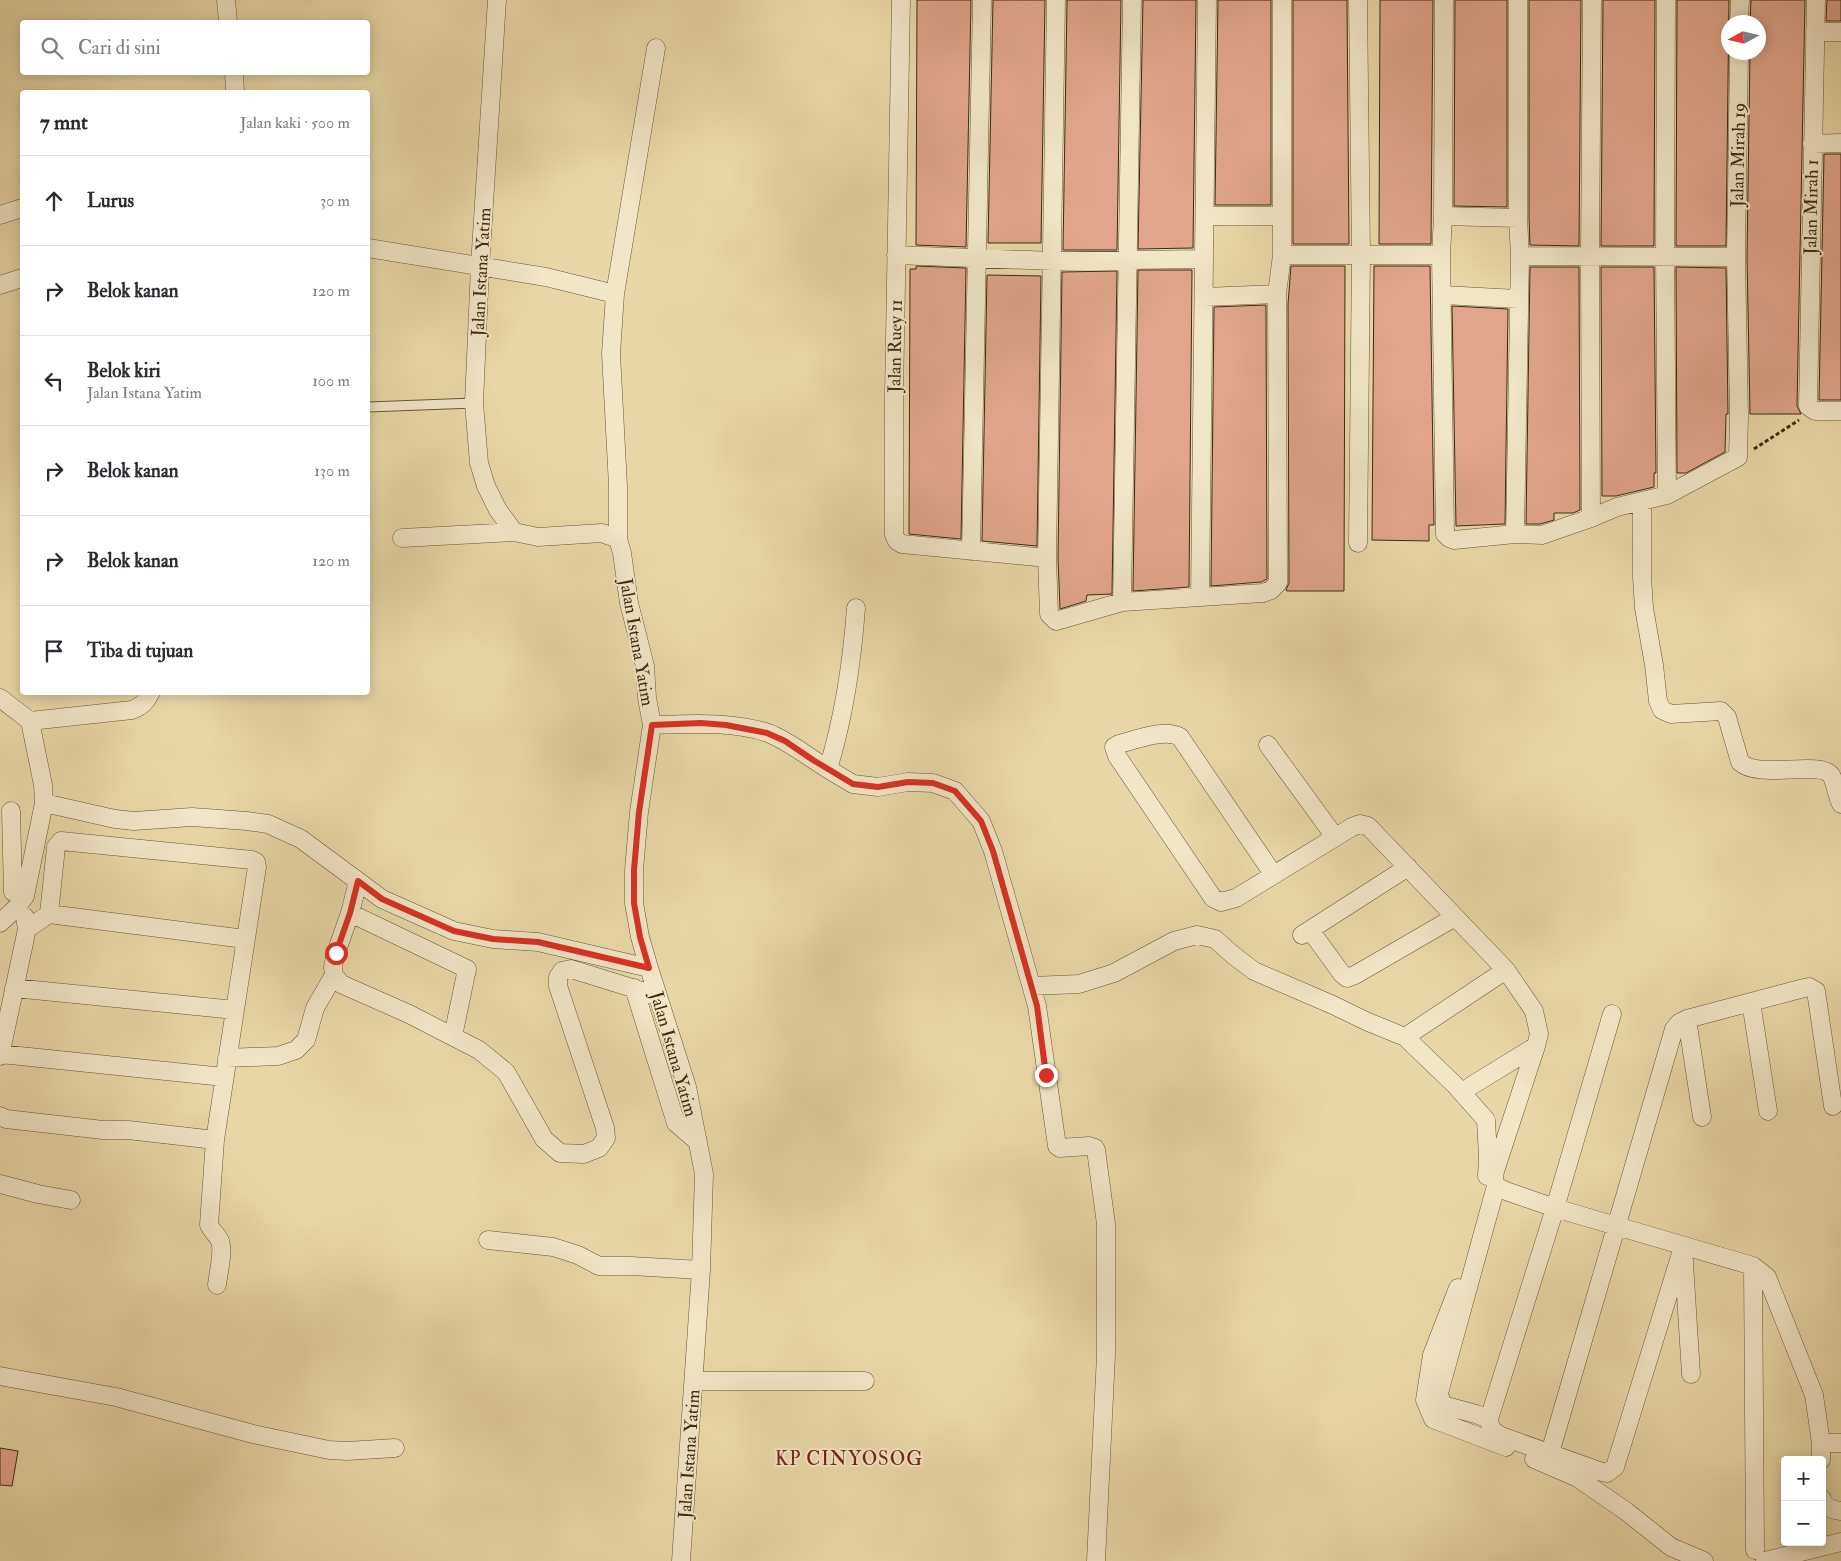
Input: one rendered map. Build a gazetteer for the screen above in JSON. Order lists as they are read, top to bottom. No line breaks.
{"streets":{"street":["Jalan Mirah 19","Jalan Mirah 1","Jalan Istana Yatim","Jalan Ruey 11"]},"districts":["KP CINYOSOG"],"north":"left","page":{"search":"Cari di sini","heading":["7 mnt","Jalan kaki · 500 m"],"list":[["Lurus","30 m"],["Belok kanan","120 m"],["Belok kiri","Jalan Istana Yatim","100 m"],["Belok kanan","130 m"],["Belok kanan","120 m"],"Tiba di tujuan"],"map_buttons":["+","−"]}}
